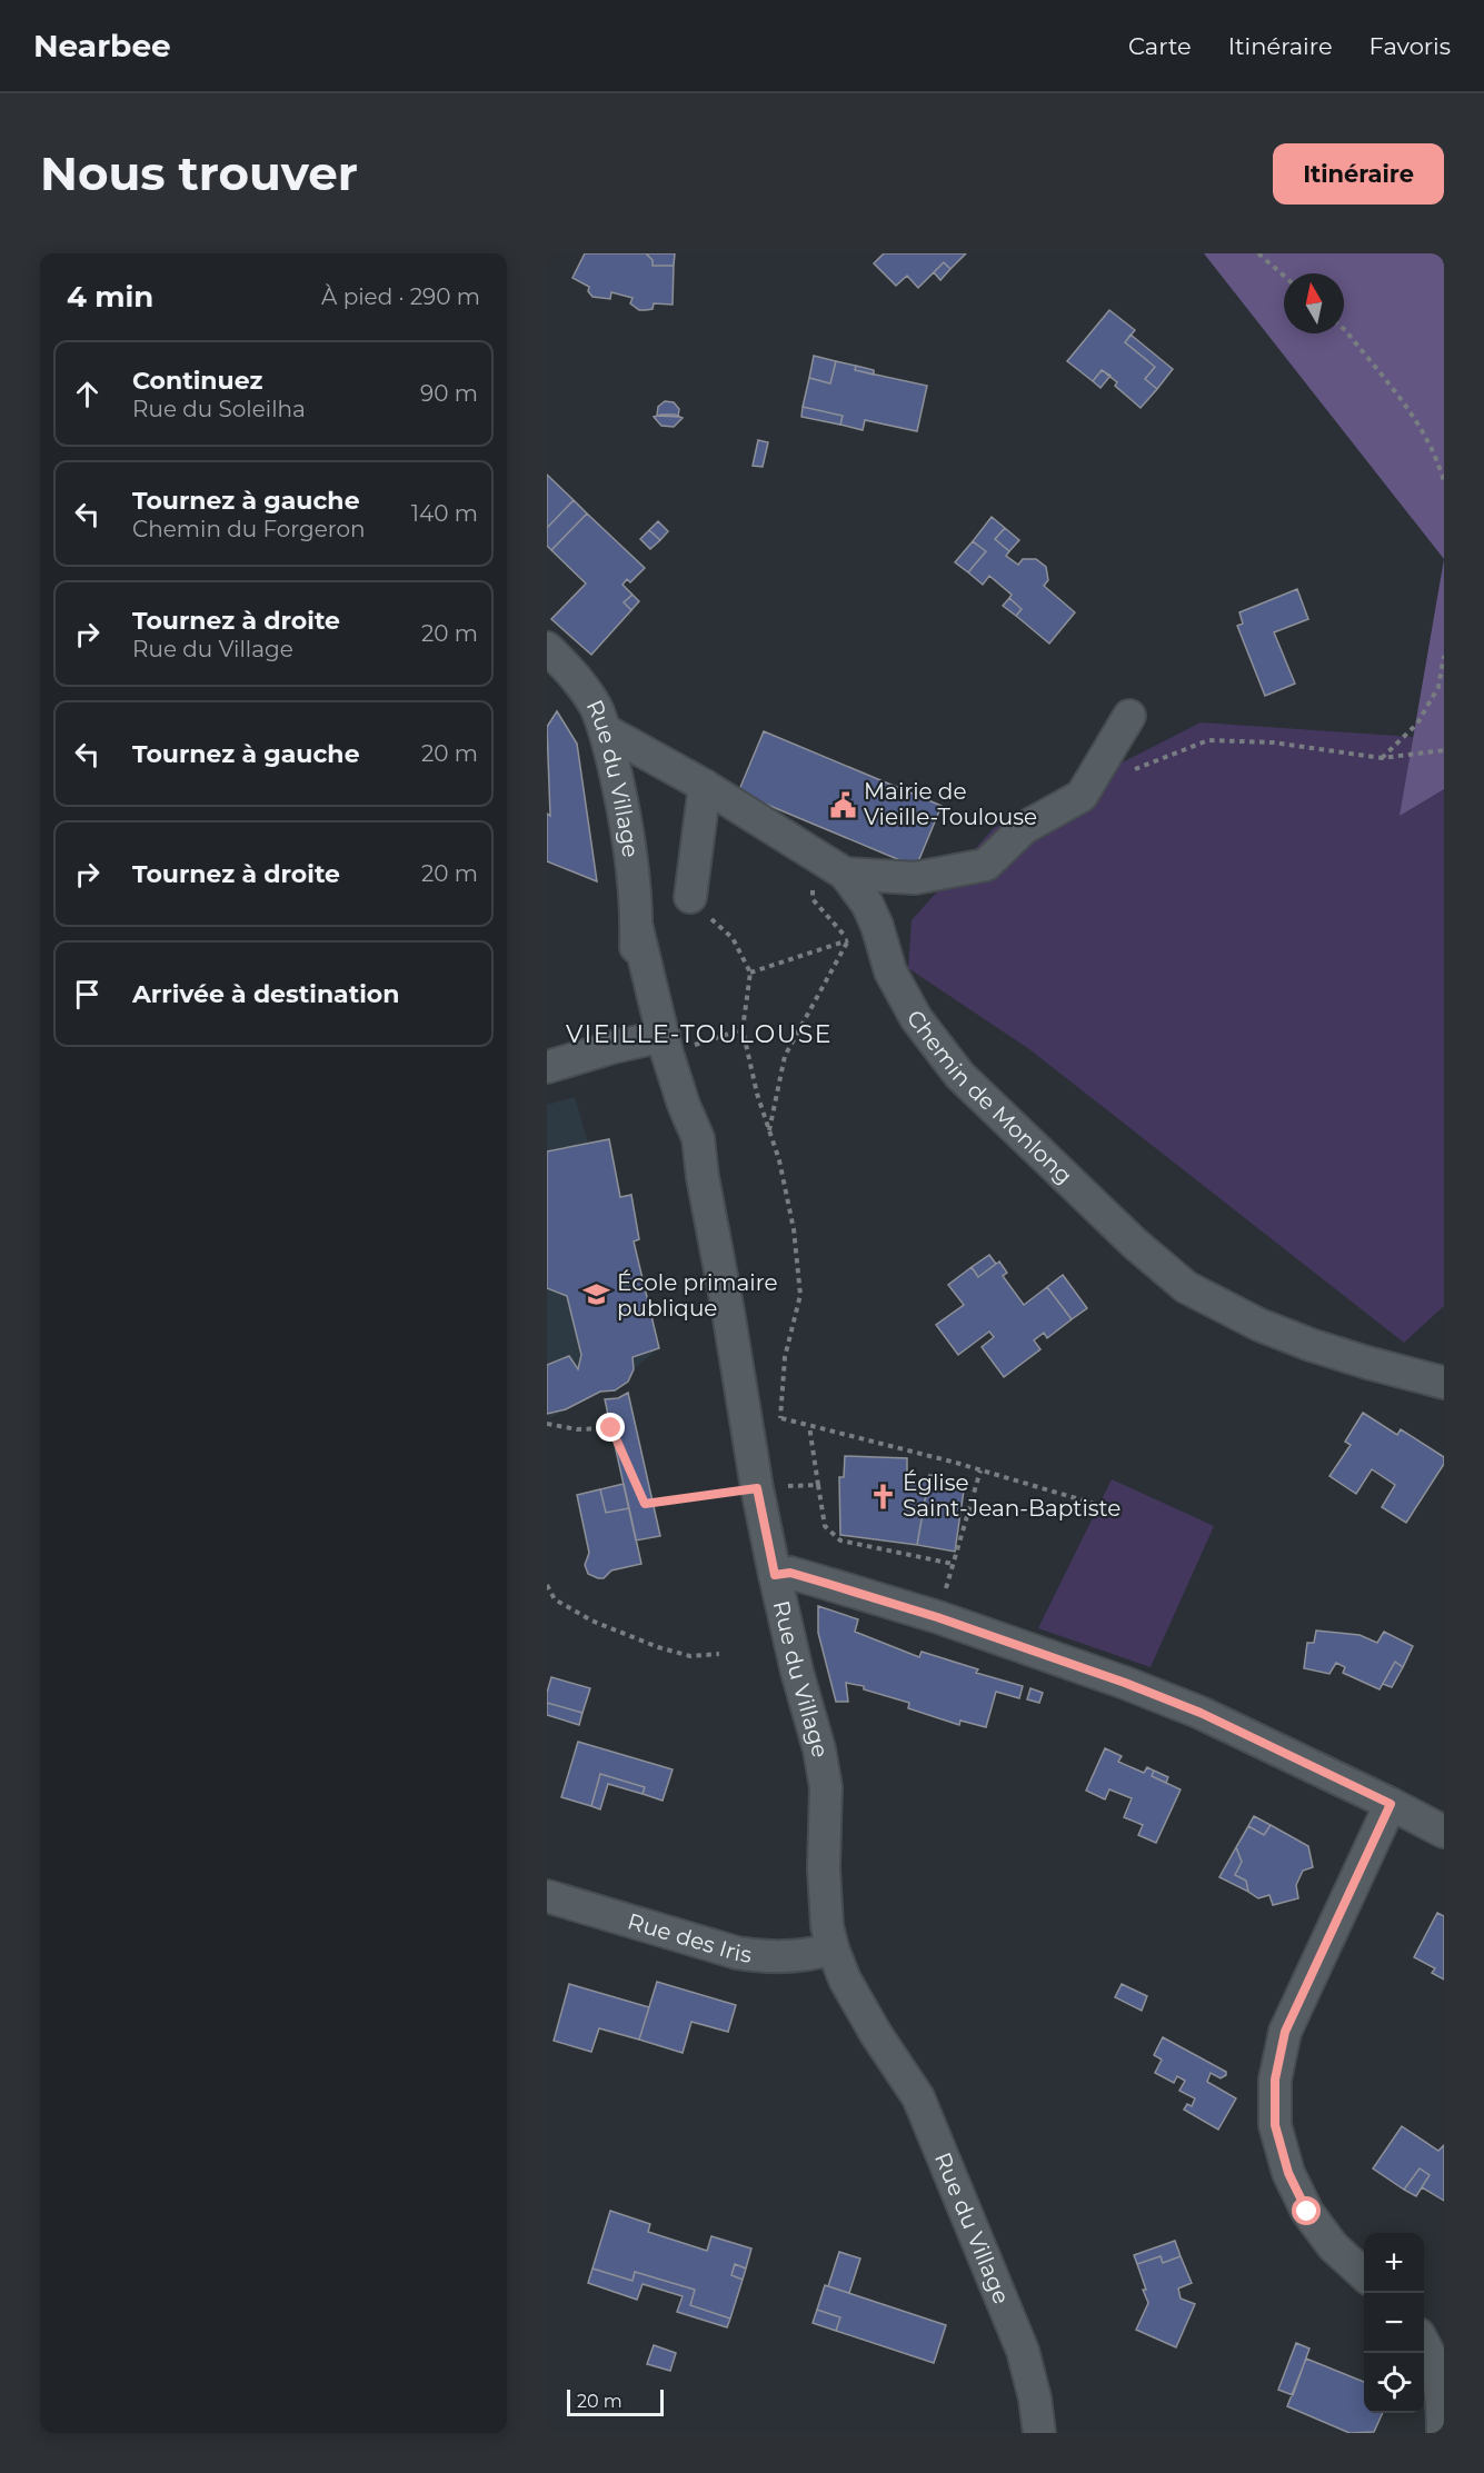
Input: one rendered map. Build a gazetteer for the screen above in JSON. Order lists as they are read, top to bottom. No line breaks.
{"streets":{"street":["Rue du Village","Chemin de Monlong","Rue des Iris"]},"crossings":[["Rue du Village","Chemin de Monlong"],["Rue du Village","Rue des Iris"]],"districts":["VIEILLE-TOULOUSE"],"places":{"public building":["Mairie de Vieille-Toulouse"],"school or university":["École primaire publique"],"church":["Église Saint-Jean-Baptiste"]},"scale_bar":"20 m","north":"top","page":{"header":"Nearbee","nav":["Carte","Itinéraire","Favoris"],"buttons":"Itinéraire","title":"Nous trouver","heading":["4 min","À pied · 290 m"],"list":[["Continuez","Rue du Soleilha","90 m"],["Tournez à gauche","Chemin du Forgeron","140 m"],["Tournez à droite","Rue du Village","20 m"],["Tournez à gauche","20 m"],["Tournez à droite","20 m"],"Arrivée à destination"],"map_buttons":["+","−"],"scale":"20 m"}}
